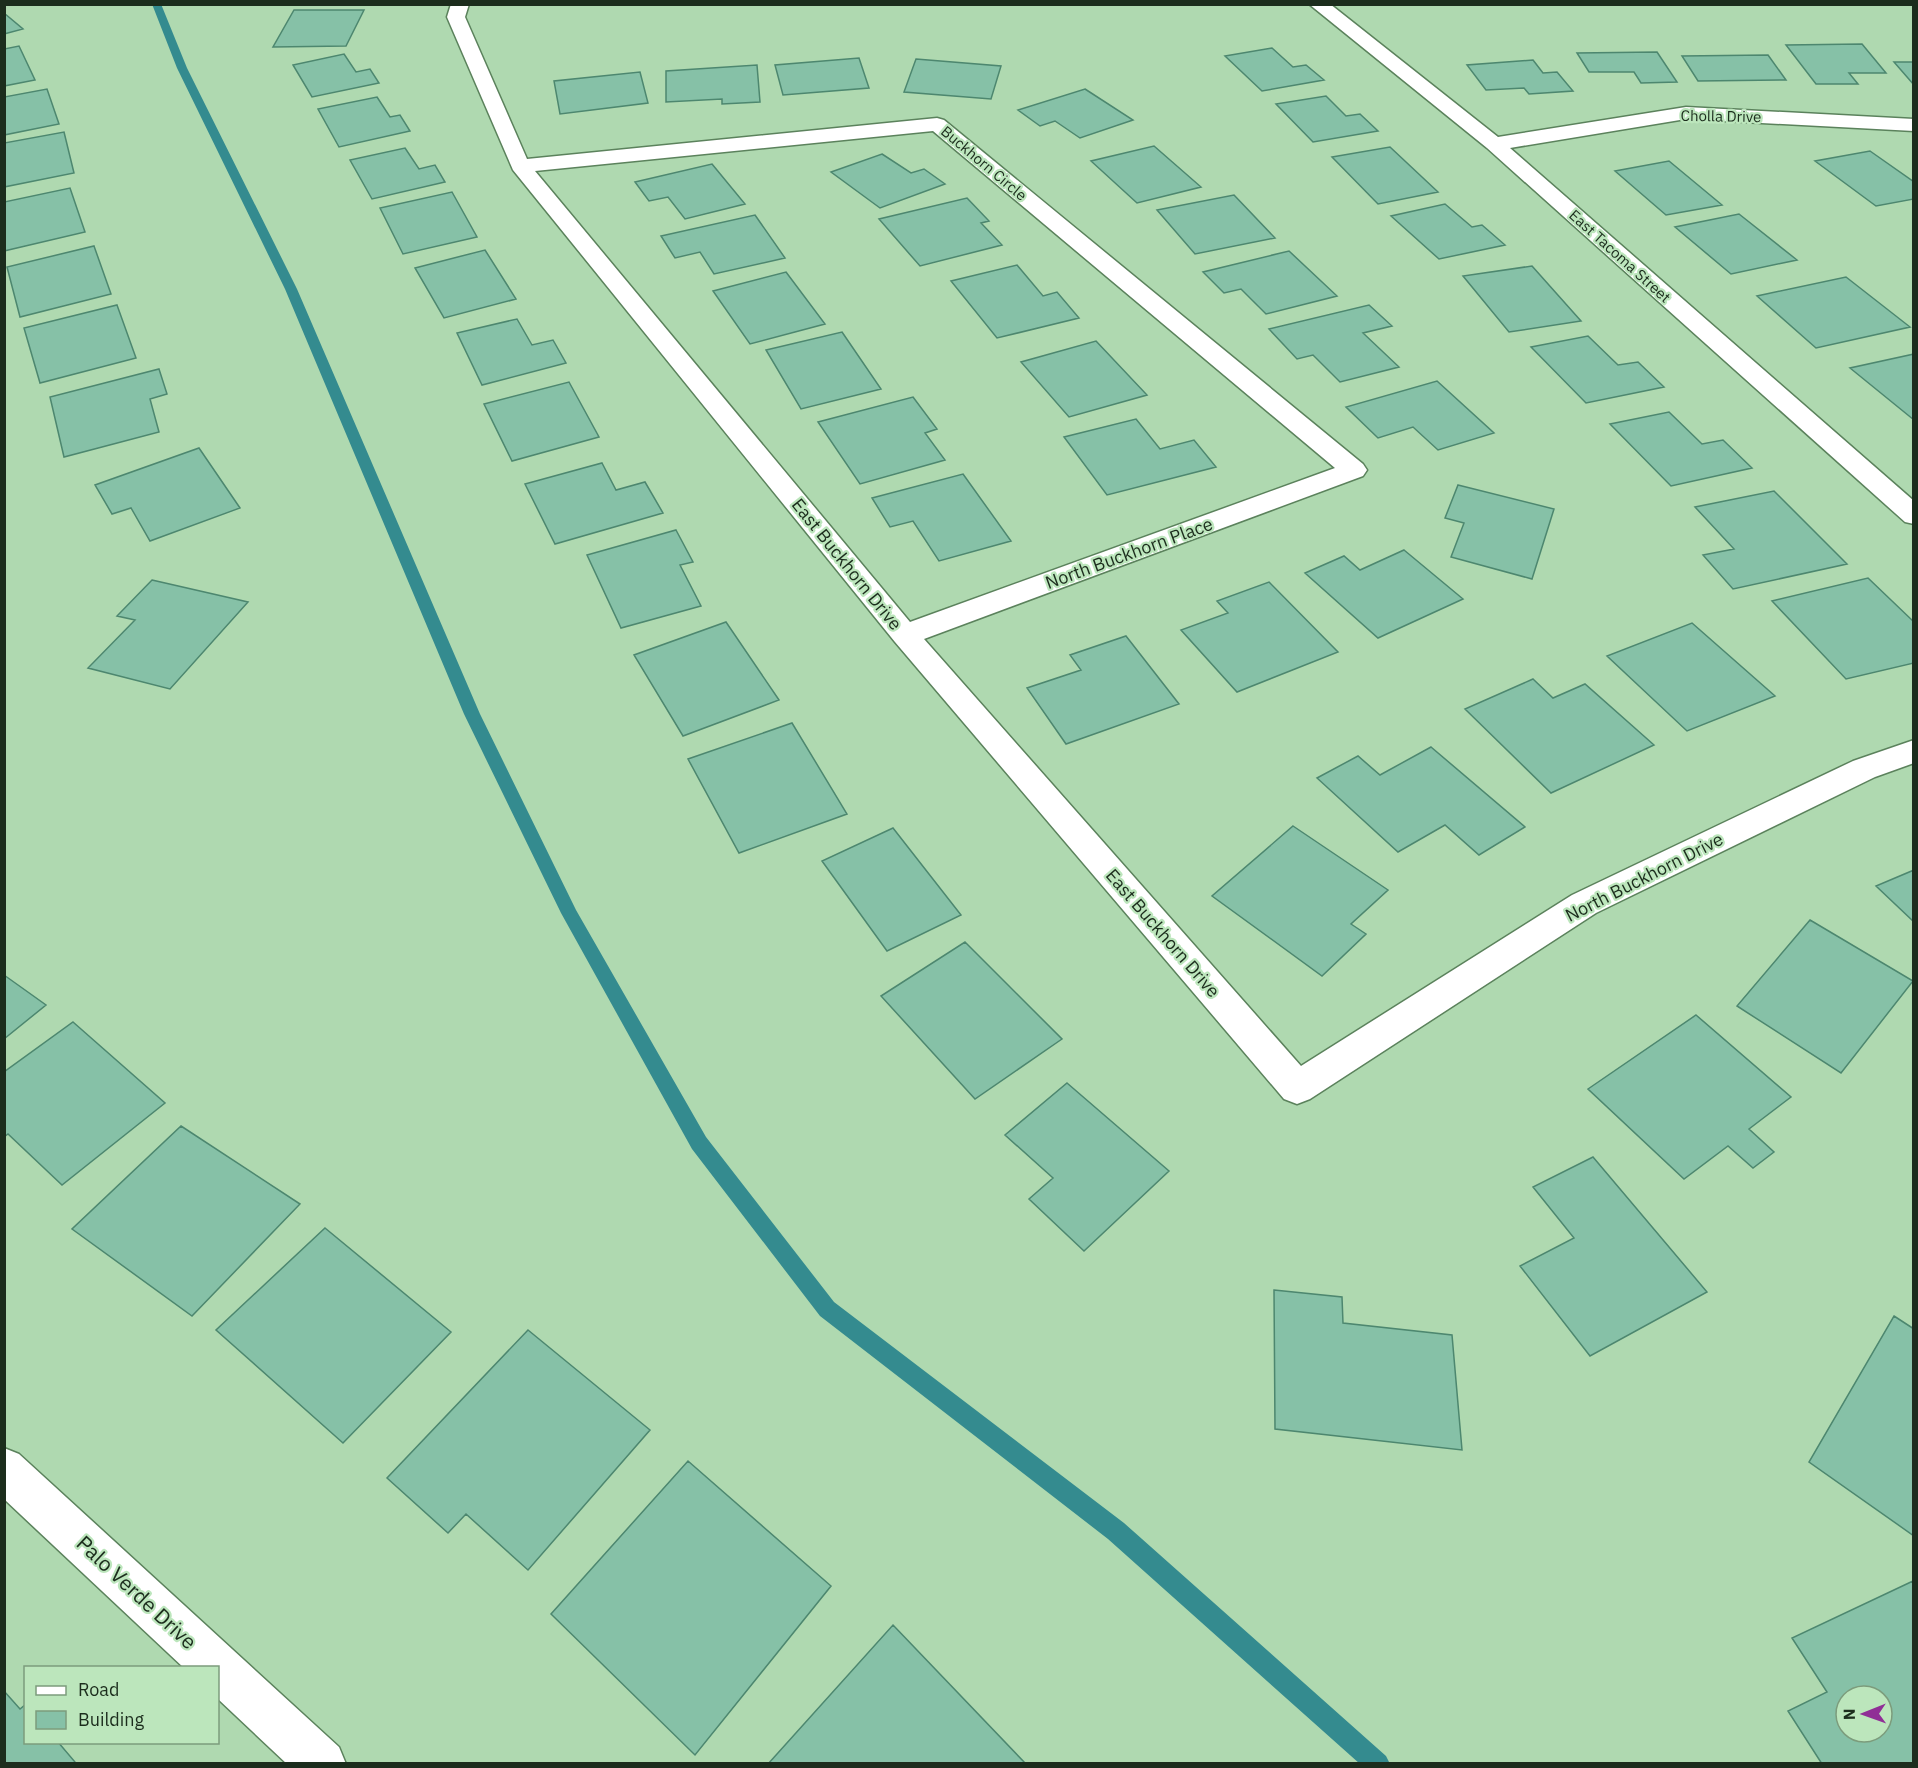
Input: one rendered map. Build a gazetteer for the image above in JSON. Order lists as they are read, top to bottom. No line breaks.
{"streets":{"street":["Cholla Drive","Buckhorn Circle","East Tacoma Street","North Buckhorn Place","East Buckhorn Drive","North Buckhorn Drive","Palo Verde Drive"]},"crossings":[["Cholla Drive","East Tacoma Street"],["Buckhorn Circle","North Buckhorn Place"],["Buckhorn Circle","East Buckhorn Drive"],["North Buckhorn Place","East Buckhorn Drive"],["East Buckhorn Drive","North Buckhorn Drive"]],"legend":["Road","Building"],"north":"left"}
